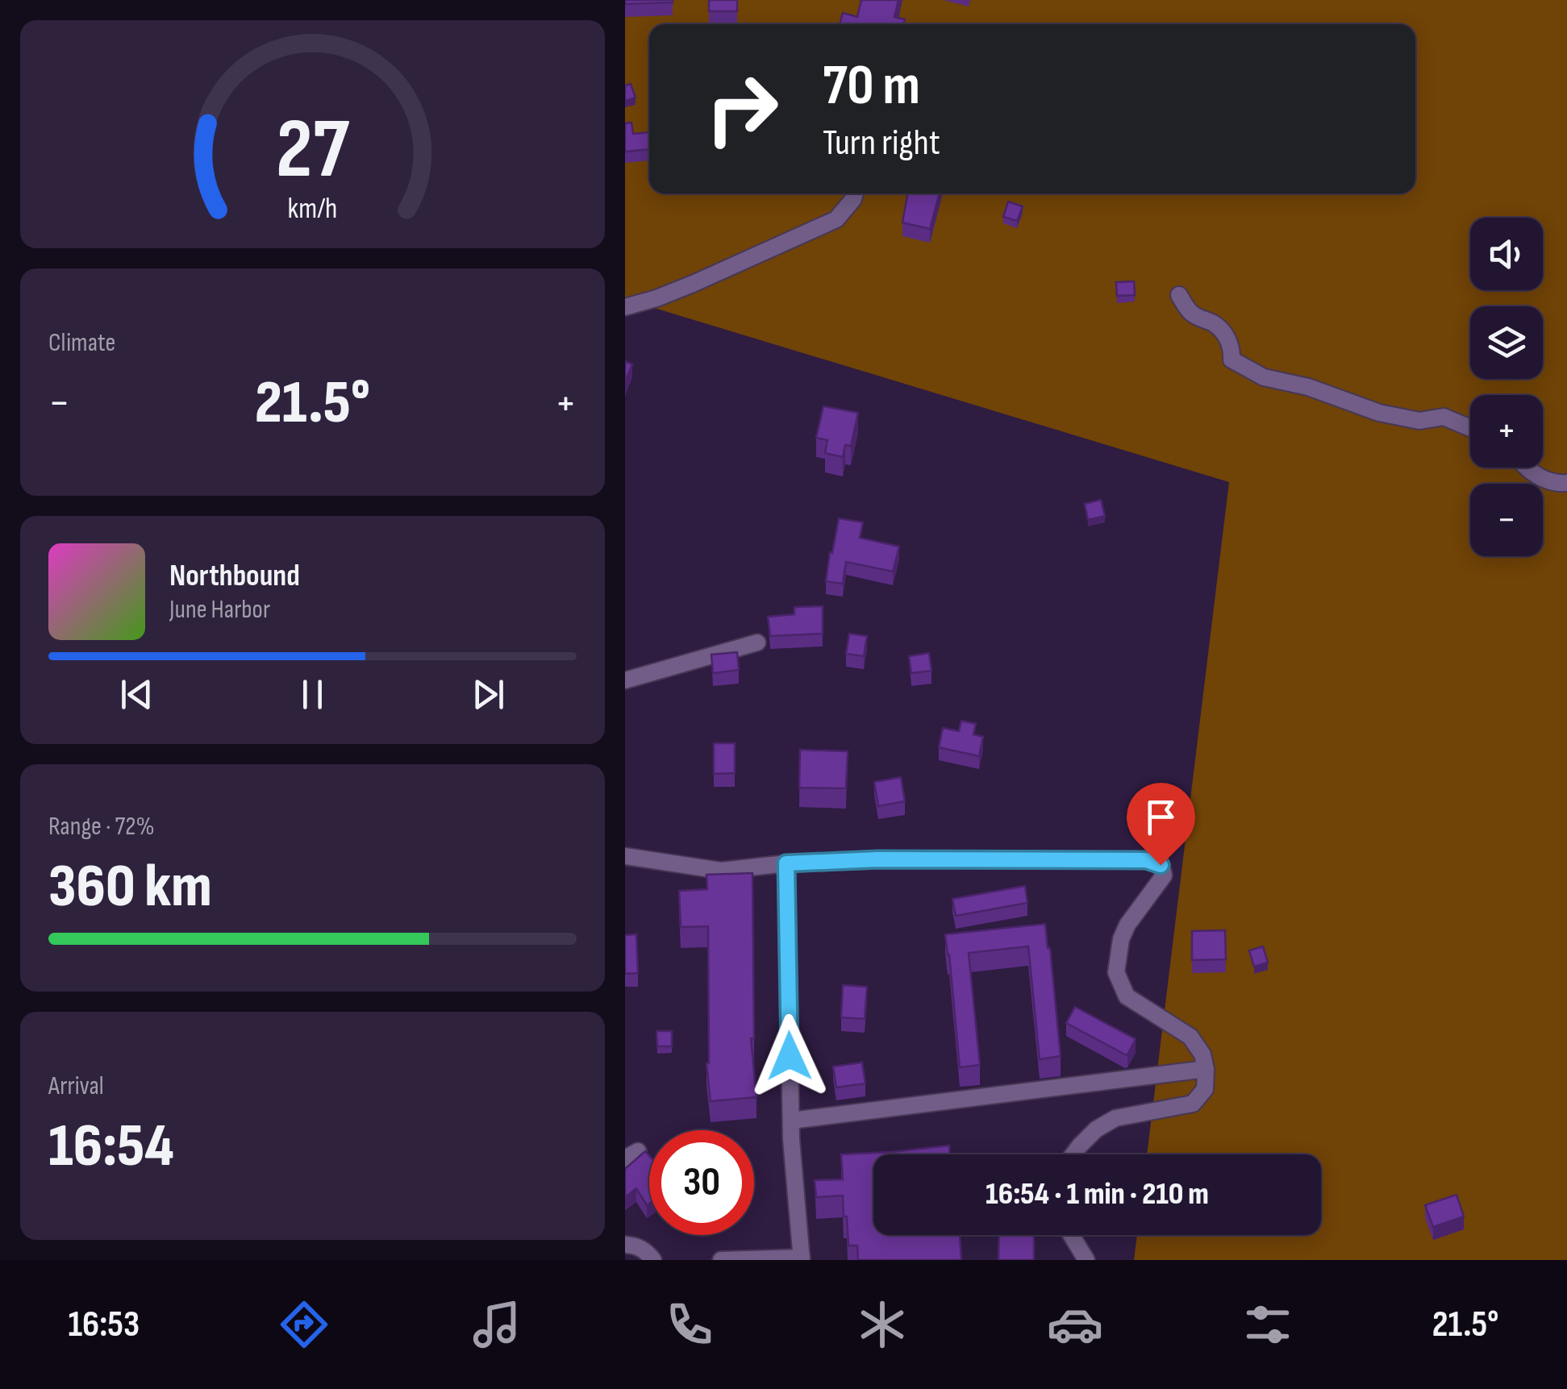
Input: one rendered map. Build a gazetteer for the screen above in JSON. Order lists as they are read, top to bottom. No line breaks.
{"page":{"turn":["70 m","Turn right"],"map_buttons":["+","−"],"tile":["Climate",["Range · 72%","360 km"],["Arrival","16:54"]],"heat":["−","21.5°","+"],"song":["Northbound","June Harbor"],"limit":"30","trip":"16:54 · 1 min · 210 m","tabs":["16:53","21.5°"],"gauge":["27","km/h"]}}
